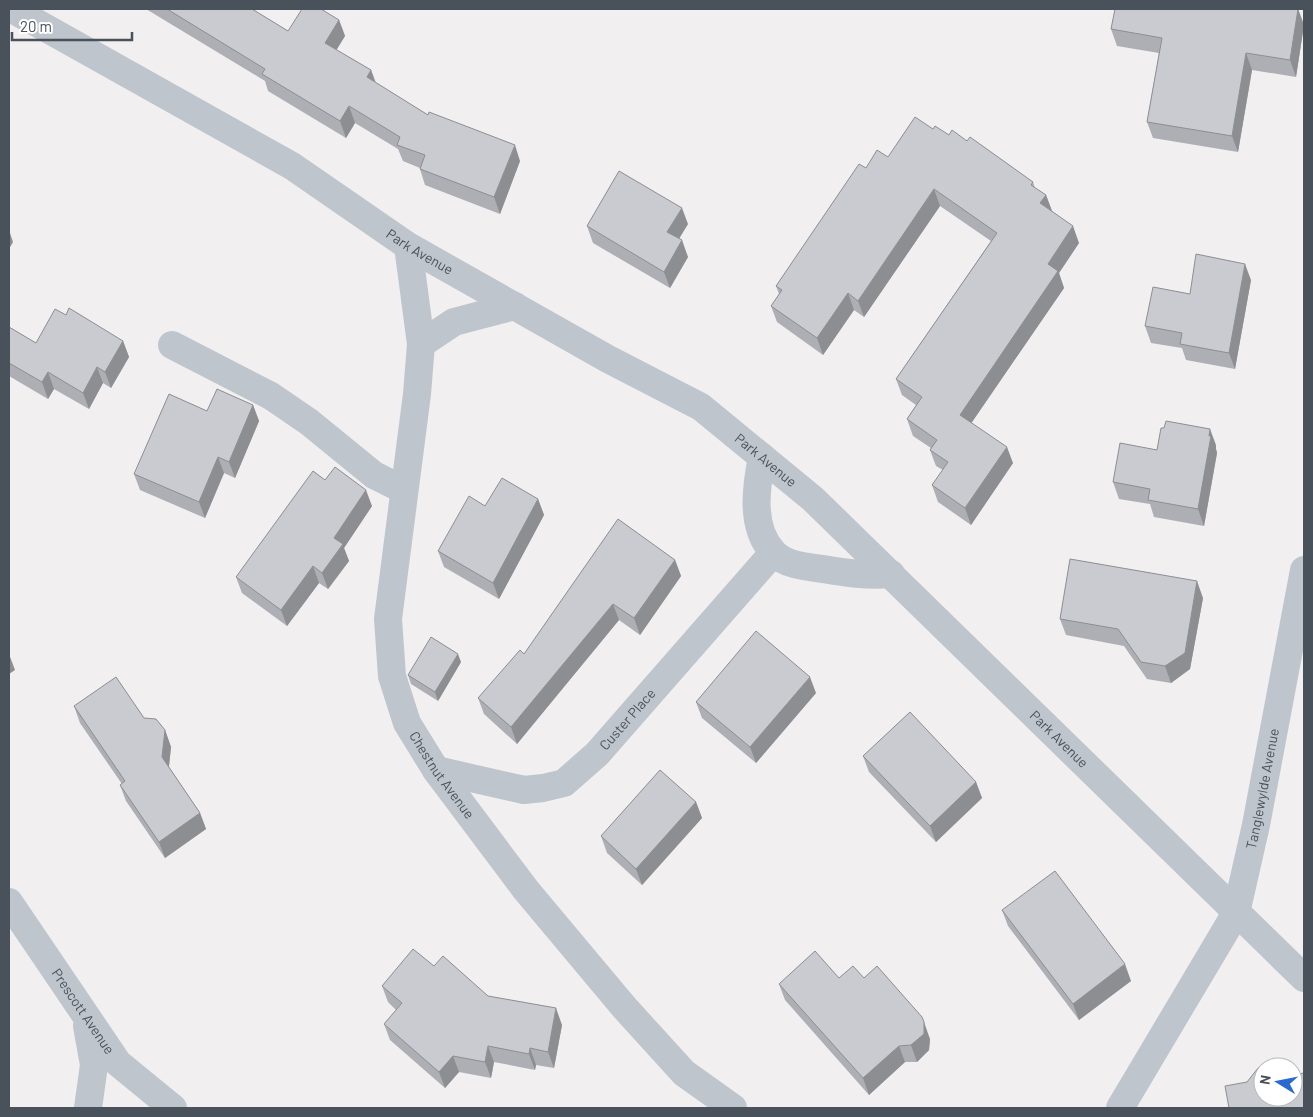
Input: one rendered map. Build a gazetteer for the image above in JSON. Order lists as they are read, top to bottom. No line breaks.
{"streets":{"street":["Park Avenue","Custer Place","Chestnut Avenue","Tanglewylde Avenue","Prescott Avenue"]},"crossings":[["Park Avenue","Chestnut Avenue"],["Park Avenue","Tanglewylde Avenue"],["Custer Place","Chestnut Avenue"]],"scale_bar":"20 m","north":"left"}
